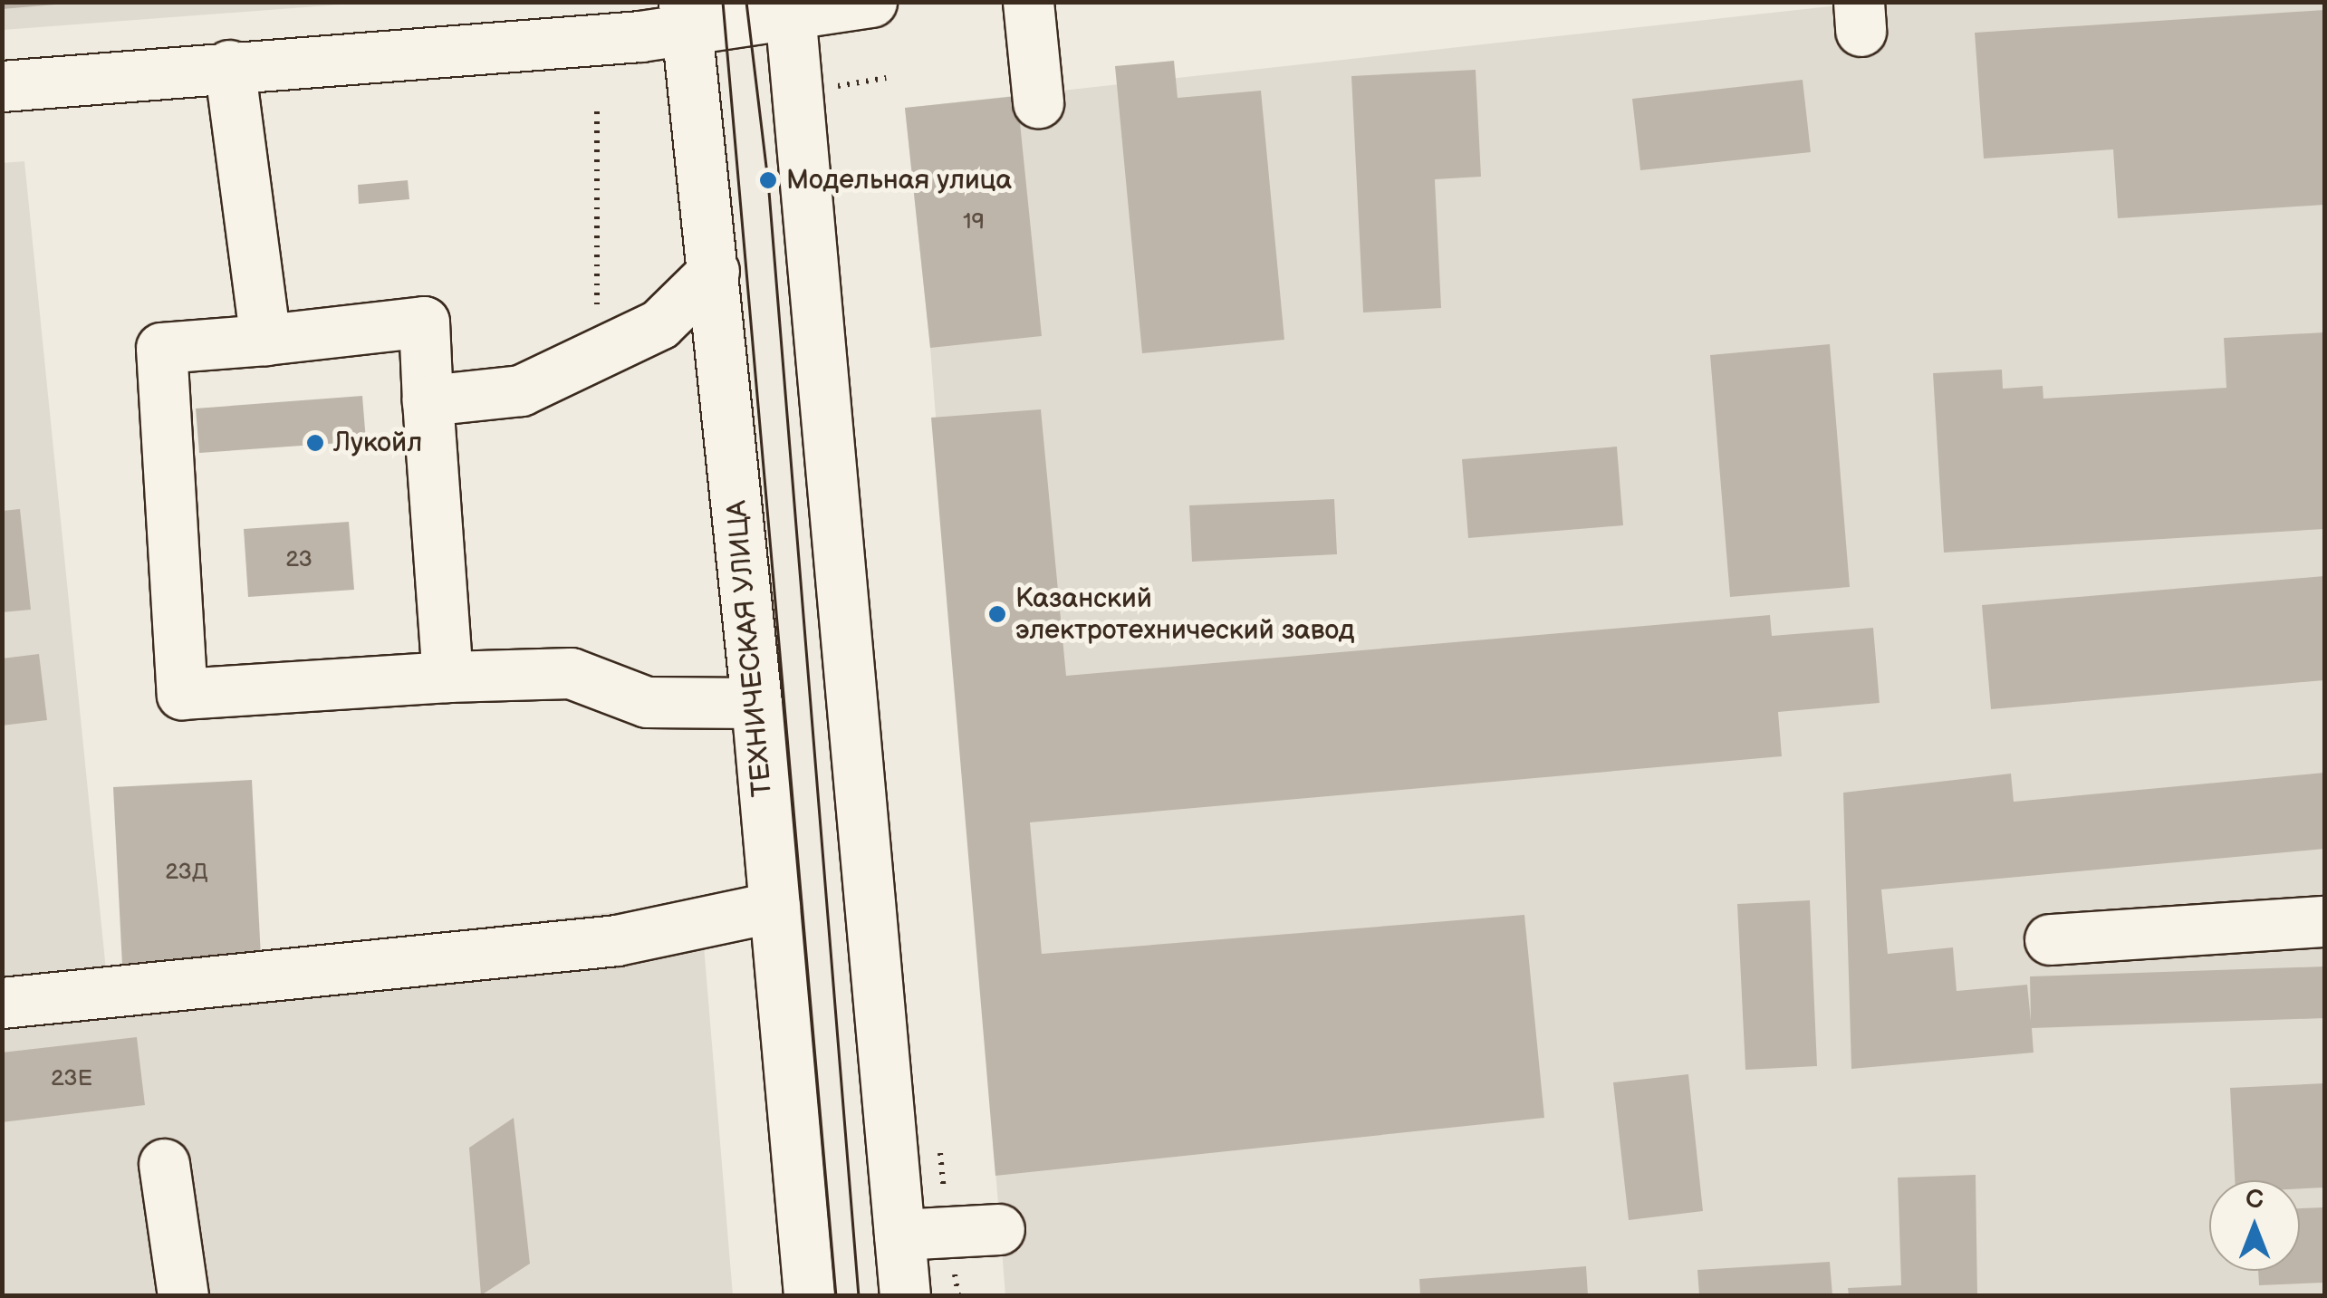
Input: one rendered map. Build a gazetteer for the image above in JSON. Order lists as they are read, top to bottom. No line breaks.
{"streets":{"main road":["ТЕХНИЧЕСКАЯ УЛИЦА"]},"places":["Модельная улица","Лукойл","Казанский электротехнический завод"],"house_numbers":["19","23","23Д","23Е"],"north":"top"}
